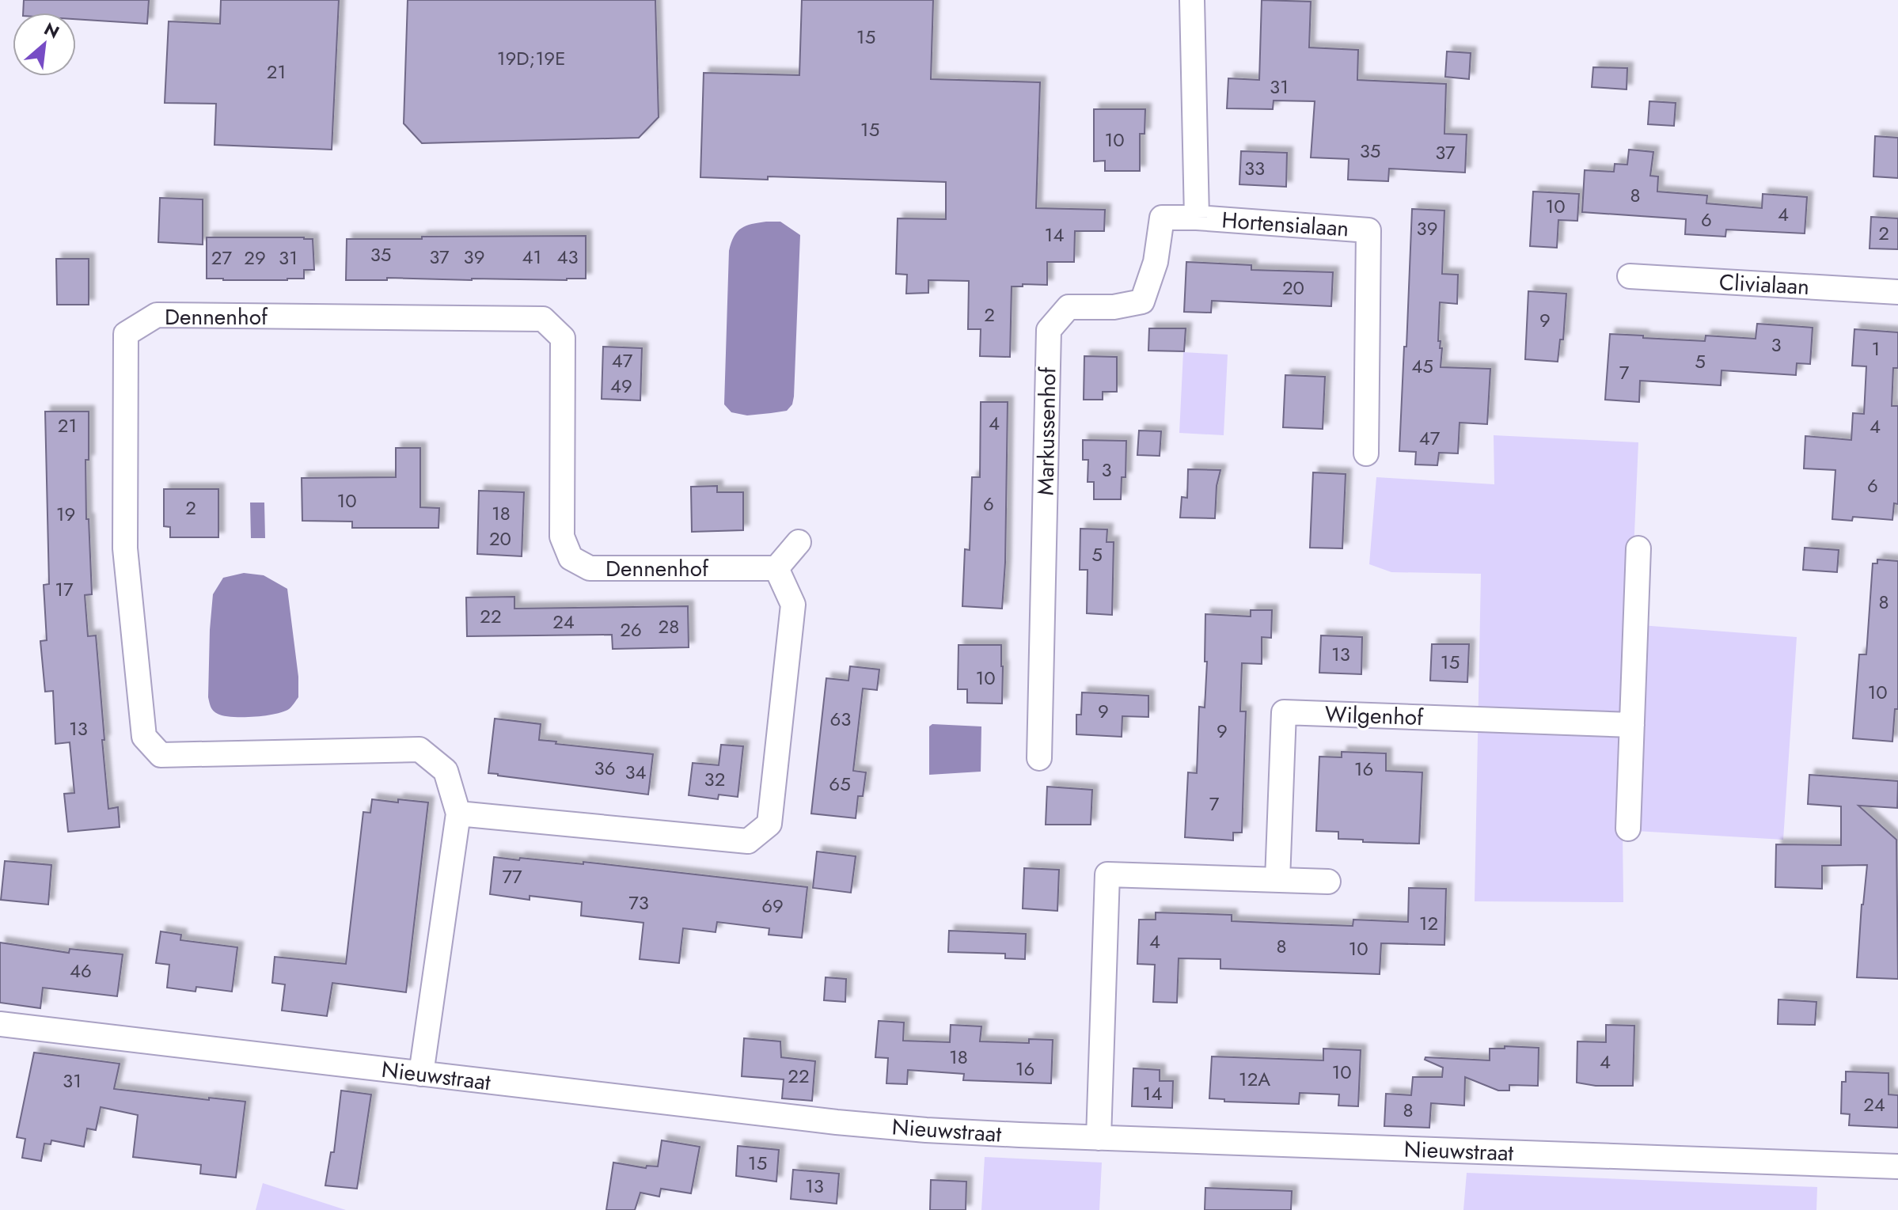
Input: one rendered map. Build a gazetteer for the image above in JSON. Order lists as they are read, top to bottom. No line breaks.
{"streets":{"street":["Hortensialaan","Clivialaan","Dennenhof","Markussenhof","Wilgenhof","Nieuwstraat"]},"crossings":[["Hortensialaan","Markussenhof"],["Dennenhof","Nieuwstraat"]],"house_numbers":["15","19D;19E","21","31","15","10","35","37","33","8","10","4","6","39","2","14","35","37","39","41","43","27","29","31","20","2","9","3","1","47","5","45","7","49","4","21","4","47","3","6","10","6","2","18","19","20","5","17","8","22","24","28","26","13","15","10","10","9","63","13","9","36","16","34","32","65","7","77","73","69","12","4","8","10","46","18","4","16","10","22","12A","31","14","24","8","15","13"],"north":"top right"}
